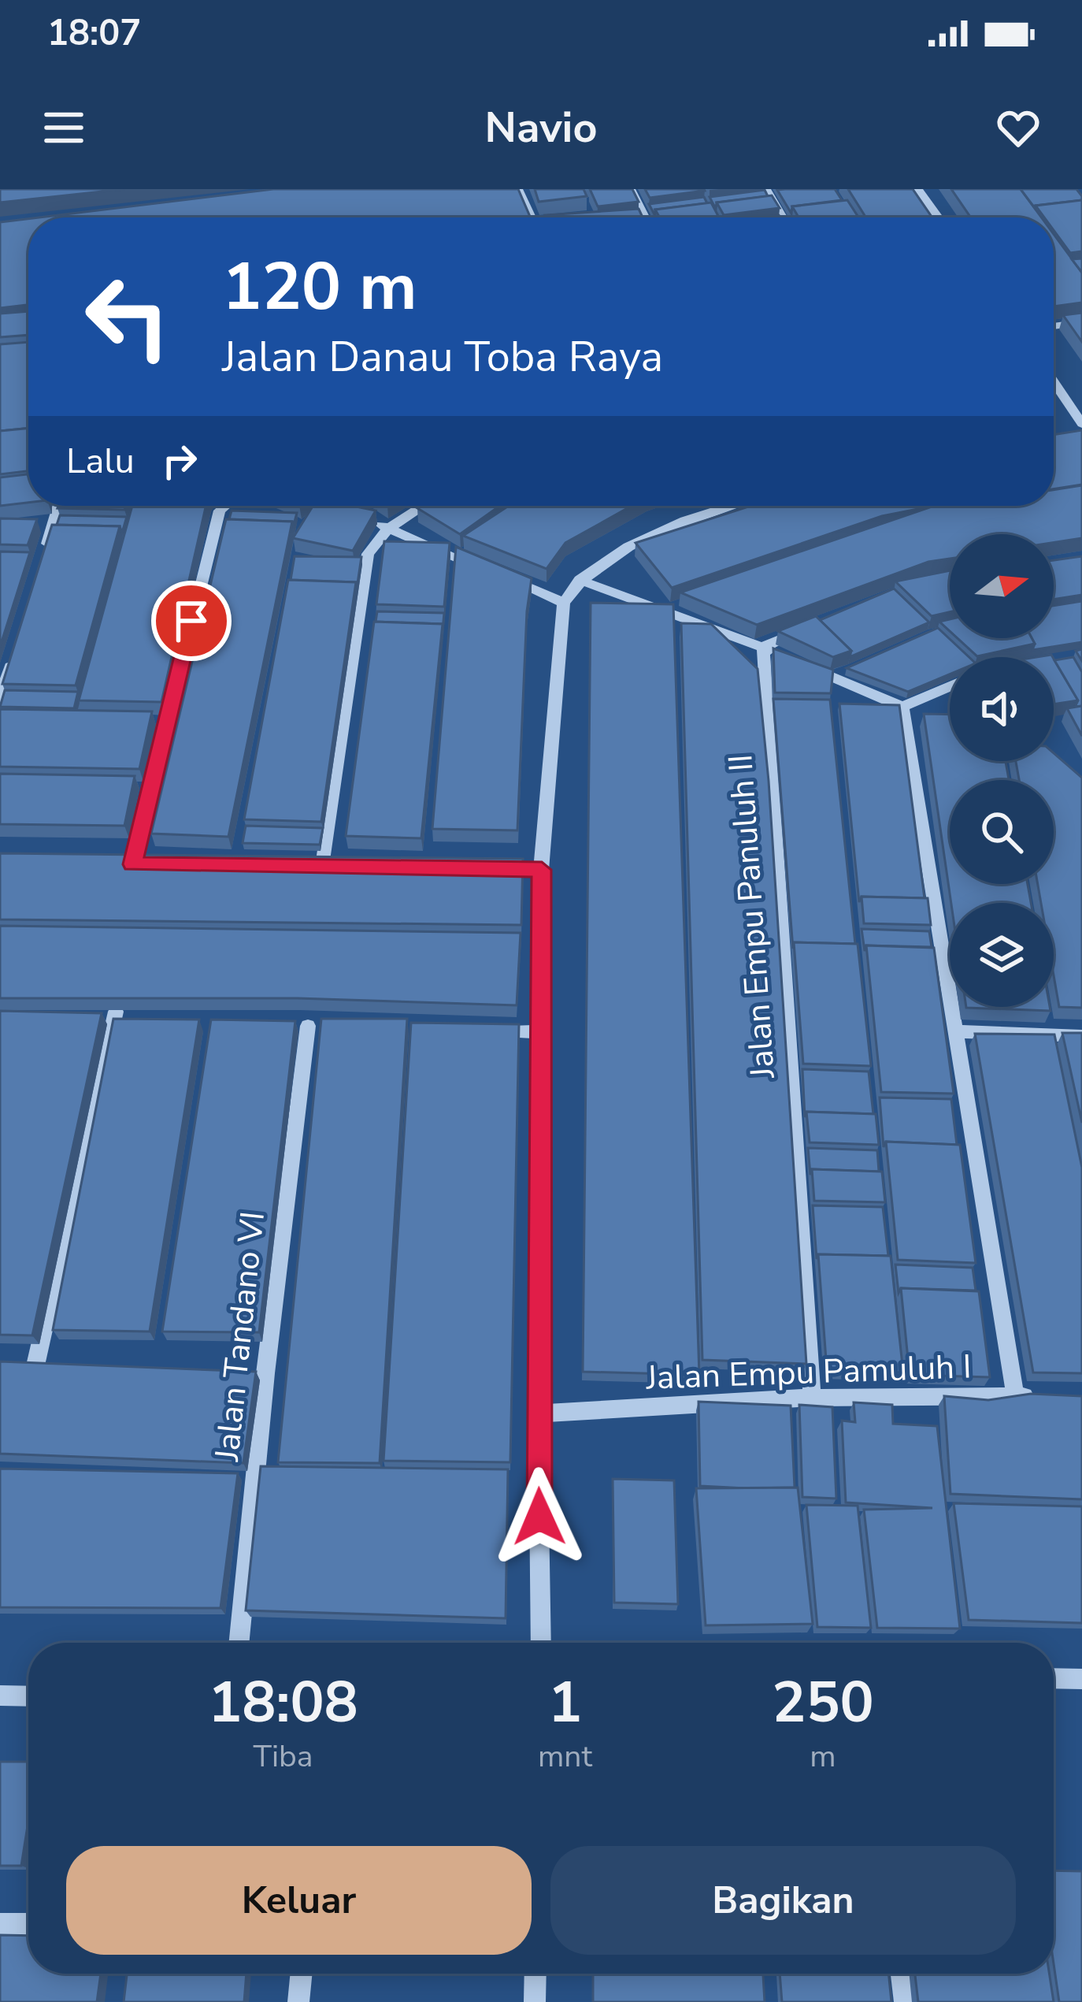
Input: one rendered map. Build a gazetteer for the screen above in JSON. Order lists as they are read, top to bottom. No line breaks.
{"streets":{"street":["Jalan Empu Panuluh II","Jalan Tandano VI","Jalan Empu Pamuluh I"]},"crossings":[["Jalan Empu Panuluh II","Jalan Empu Pamuluh I"]],"north":"right","page":{"status":"18:07","header":"Navio","turn":["120 m","Jalan Danau Toba Raya"],"then":"Lalu","eta":["18:08","Tiba","1","mnt","250","m"],"buttons":["Keluar","Bagikan"]}}
